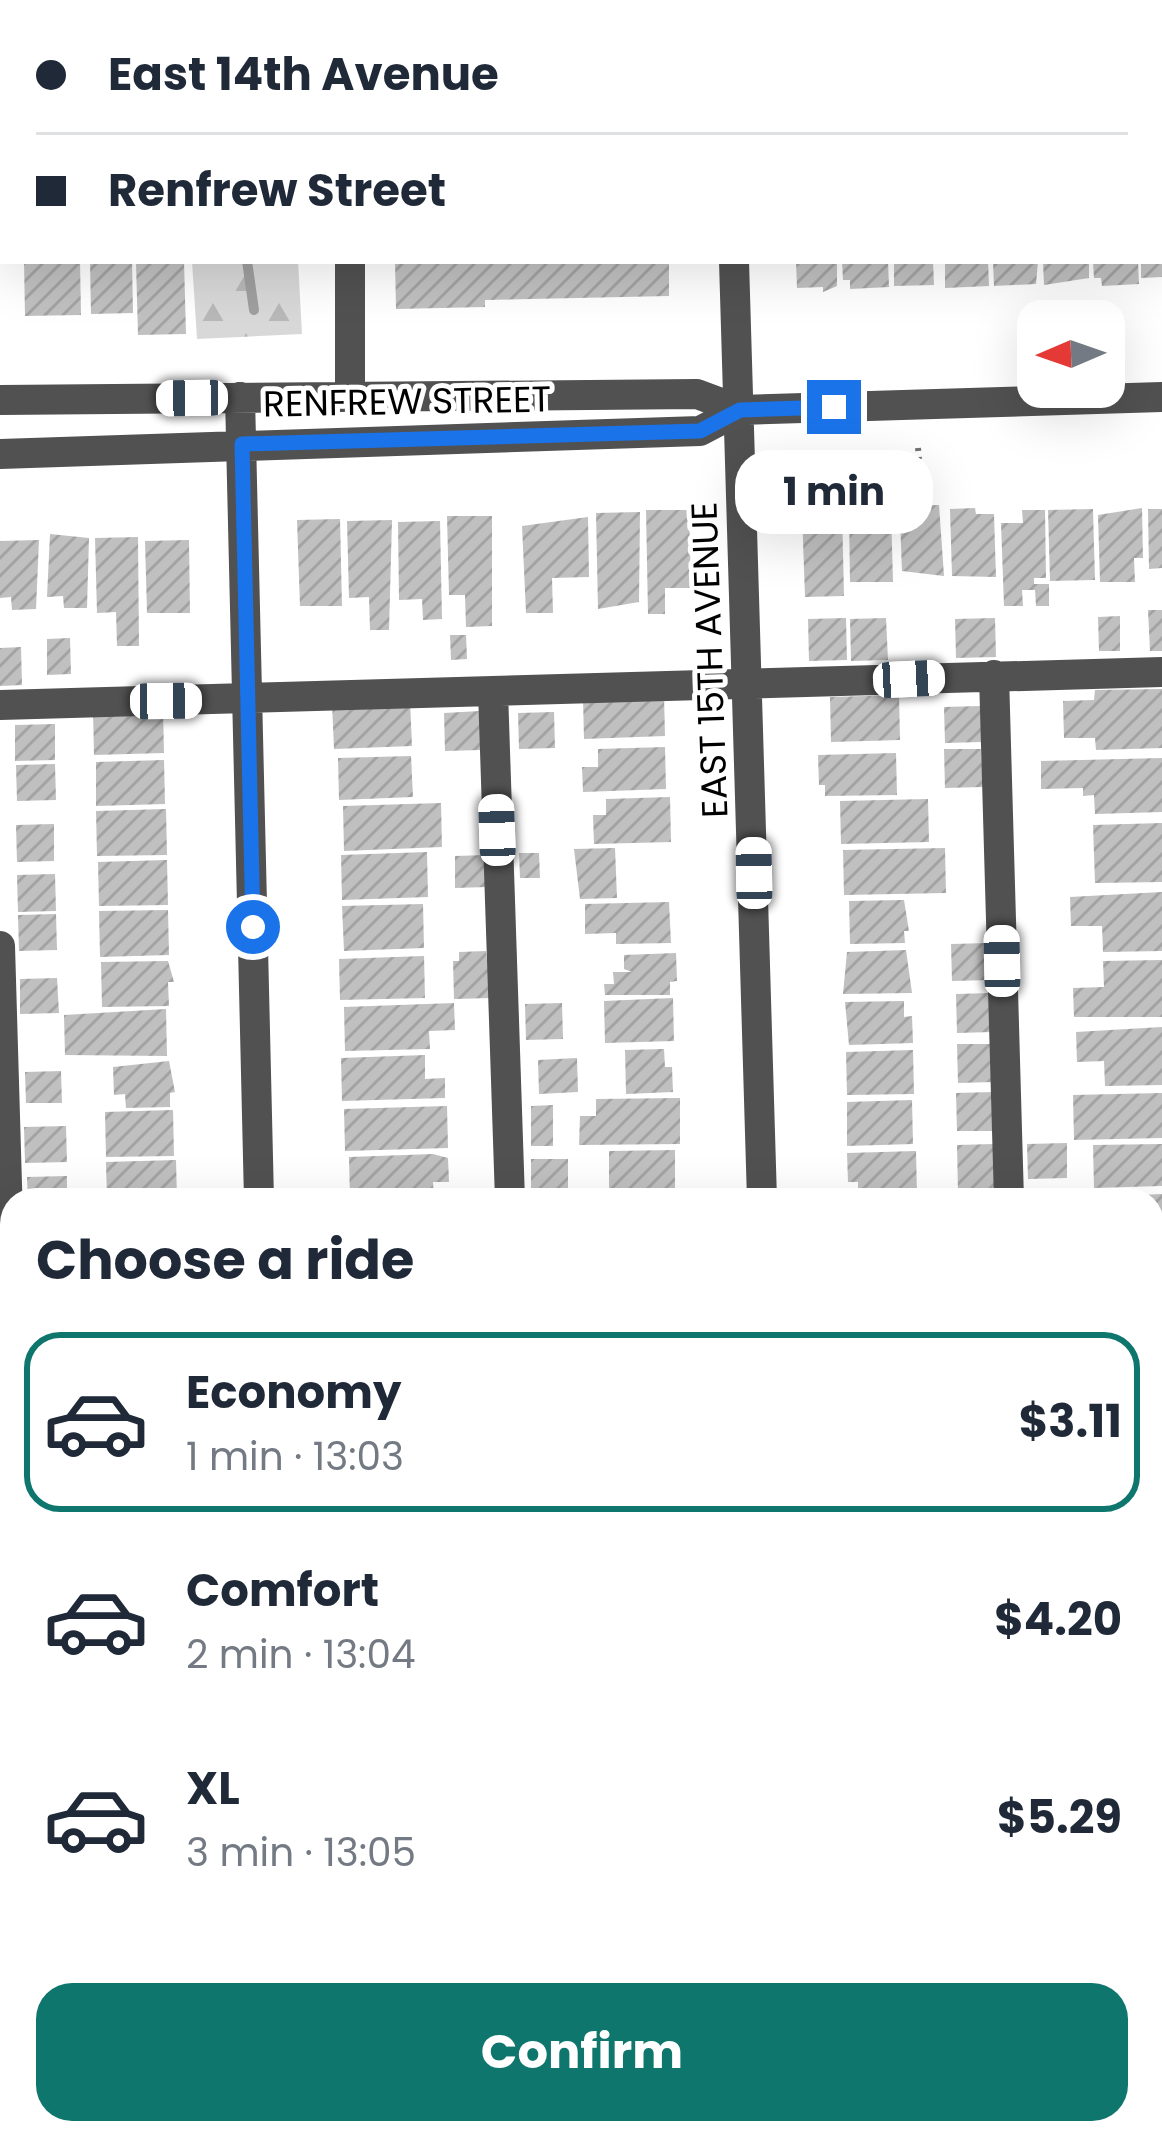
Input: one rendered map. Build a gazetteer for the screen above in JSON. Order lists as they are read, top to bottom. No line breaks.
{"streets":{"street":["RENFREW STREET","EAST 15TH AVENUE"]},"crossings":[["RENFREW STREET","EAST 15TH AVENUE"]],"north":"left","page":{"banner":["East 14th Avenue","Renfrew Street"],"bubble":"1 min","heading":"Choose a ride","list":[{"name":"Economy","note":"1 min · 13:03","value":"$3.11"},{"name":"Comfort","note":"2 min · 13:04","value":"$4.20"},{"name":"XL","note":"3 min · 13:05","value":"$5.29"}],"buttons":"Confirm"}}
